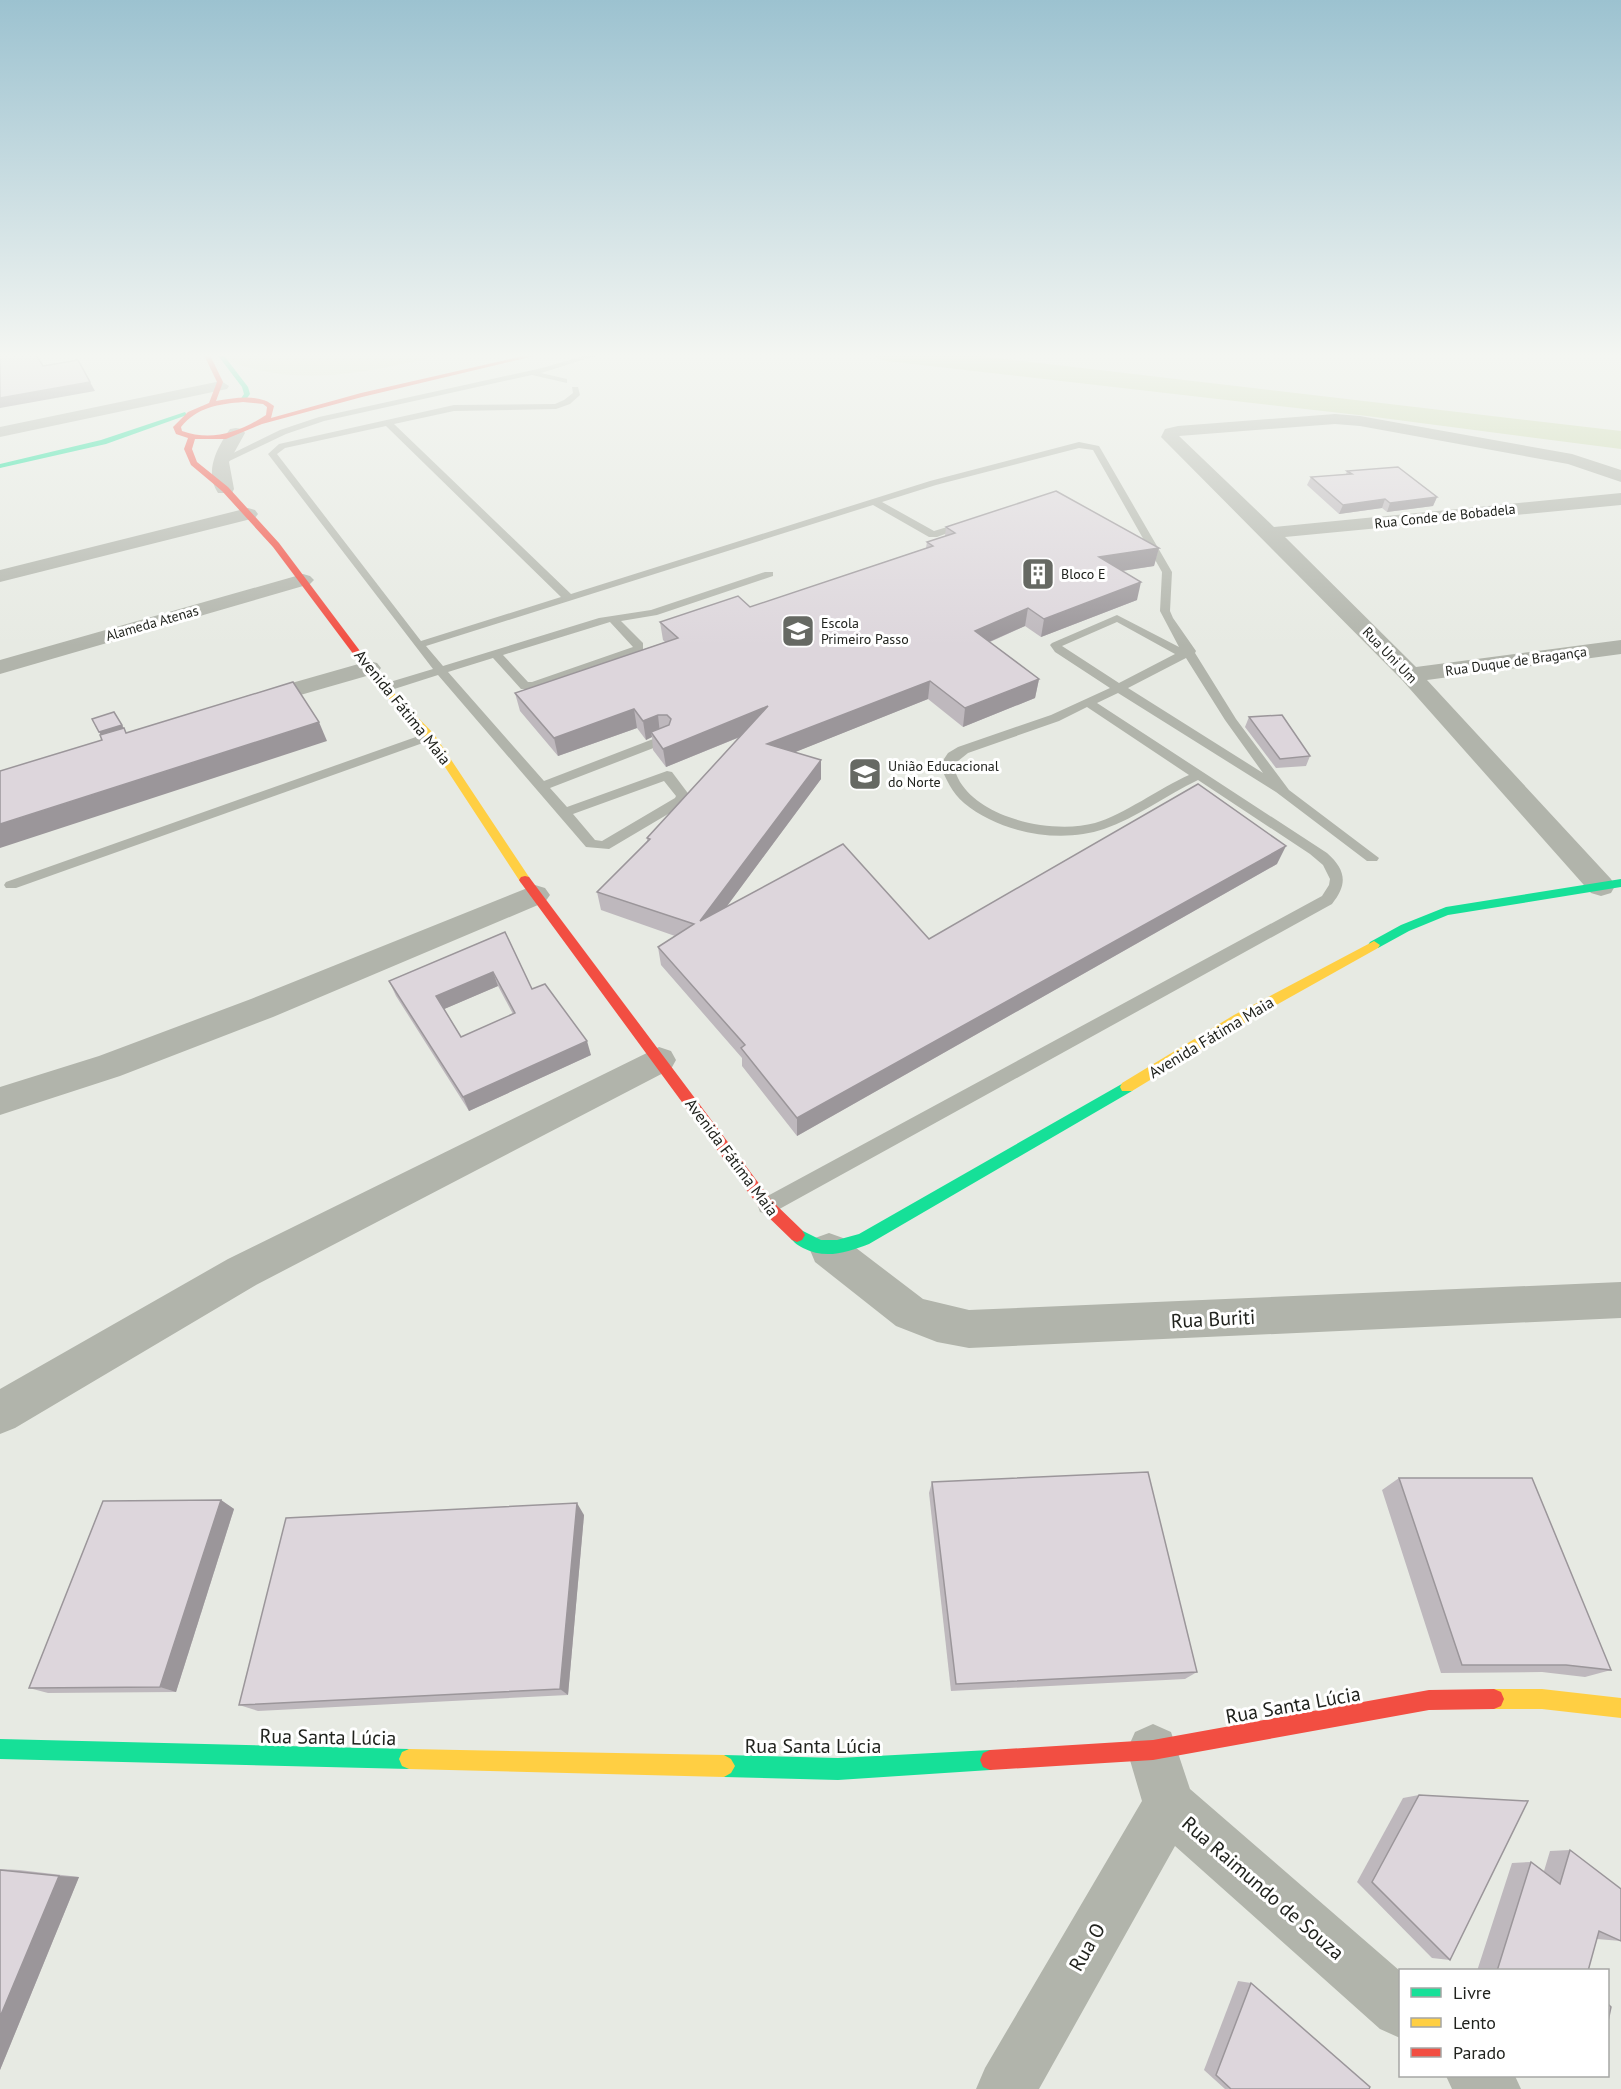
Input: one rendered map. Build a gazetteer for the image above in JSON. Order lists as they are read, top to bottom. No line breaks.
{"streets":{"street":["Rua Conde de Bobadela","Alameda Atenas","Rua Uni Um","Rua Duque de Bragança","Avenida Fátima Maia","Rua Buriti","Rua Santa Lúcia","Rua Raimundo de Souza","Rua O"]},"crossings":[["Rua Conde de Bobadela","Rua Uni Um"],["Alameda Atenas","Avenida Fátima Maia"],["Rua Uni Um","Rua Duque de Bragança"],["Rua Uni Um","Avenida Fátima Maia"],["Avenida Fátima Maia","Rua Buriti"],["Rua Santa Lúcia","Rua Raimundo de Souza"],["Rua Raimundo de Souza","Rua O"]],"places":{"building":["Bloco E"],"school or university":["Escola Primeiro Passo","União Educacional do Norte"]},"legend":["Livre","Lento","Parado"]}
